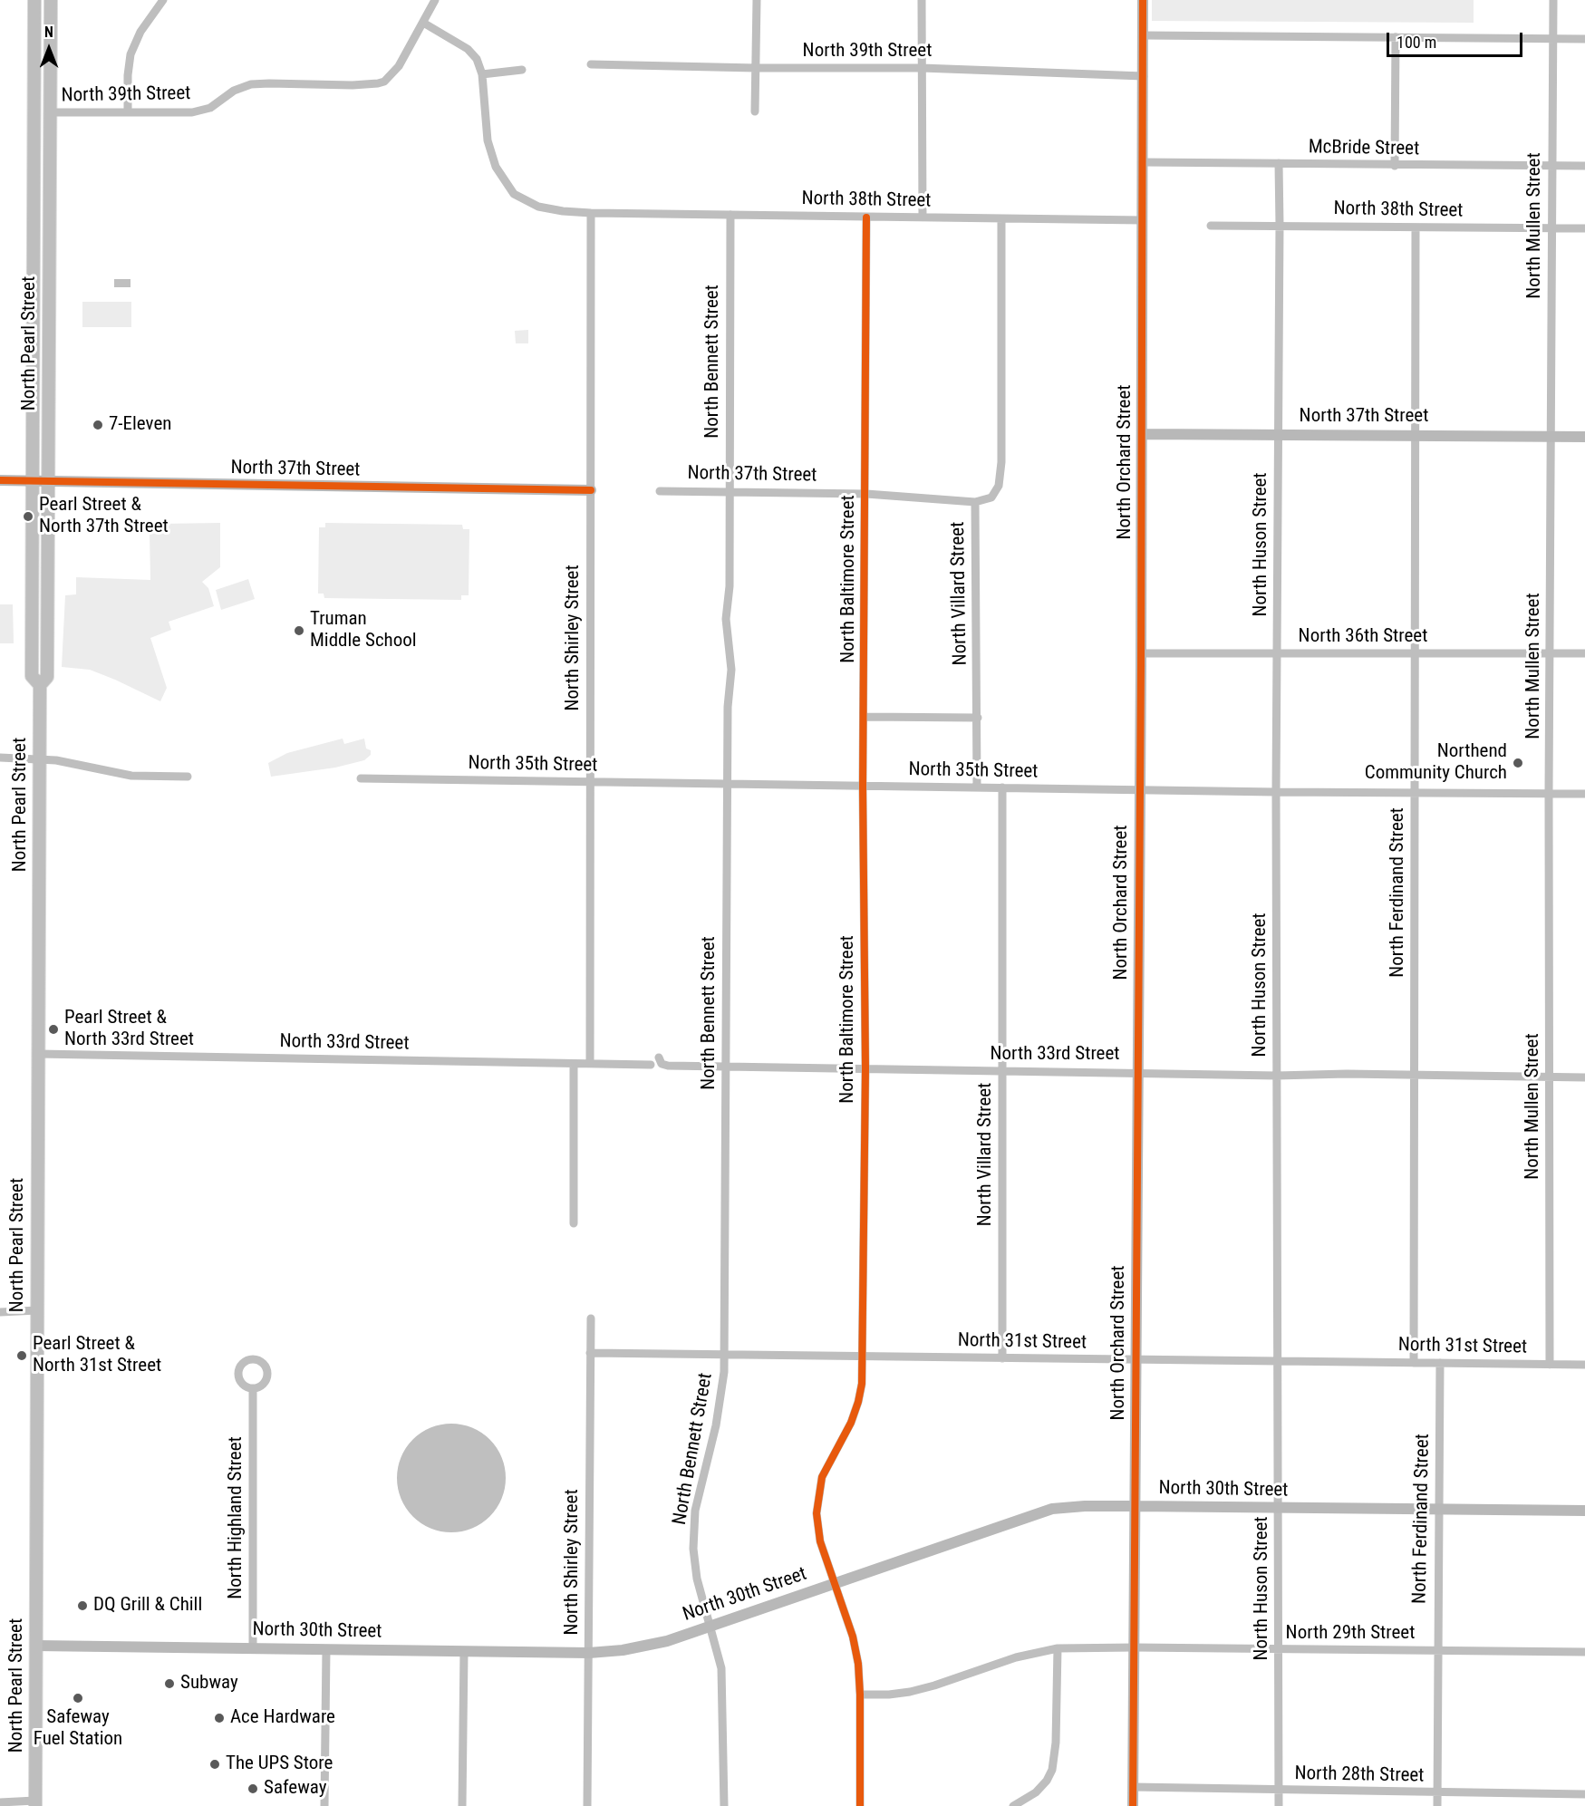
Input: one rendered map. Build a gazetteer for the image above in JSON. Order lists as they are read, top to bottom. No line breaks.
{"streets":{"main road":["North Pearl Street"],"street":["North 39th Street","McBride Street","North 38th Street","North Mullen Street","North Bennett Street","North 37th Street","North Orchard Street","North Huson Street","North Baltimore Street","North Villard Street","North 36th Street","North Shirley Street","North 35th Street","North Ferdinand Street","North 33rd Street","North 31st Street","North 30th Street","North Highland Street","North 29th Street","North 28th Street"]},"crossings":[["North 39th Street","North Pearl Street"],["North 39th Street","North Orchard Street"],["McBride Street","North Mullen Street"],["McBride Street","North Orchard Street"],["McBride Street","North Huson Street"],["North 38th Street","North Mullen Street"],["North 38th Street","North Bennett Street"],["North 38th Street","North Orchard Street"],["North 38th Street","North Huson Street"],["North 38th Street","North Baltimore Street"],["North 38th Street","North Villard Street"],["North 38th Street","North Shirley Street"],["North 38th Street","North Ferdinand Street"],["North Mullen Street","North 37th Street"],["North Mullen Street","North 36th Street"],["North Mullen Street","North 35th Street"],["North Mullen Street","North 33rd Street"],["North Mullen Street","North 31st Street"],["North Pearl Street","North 37th Street"],["North Pearl Street","North 33rd Street"],["North Pearl Street","North 30th Street"],["North Bennett Street","North 37th Street"],["North Bennett Street","North 35th Street"],["North Bennett Street","North 33rd Street"],["North Bennett Street","North 31st Street"],["North Bennett Street","North 30th Street"],["North 37th Street","North Orchard Street"],["North 37th Street","North Huson Street"],["North 37th Street","North Baltimore Street"],["North 37th Street","North Villard Street"],["North 37th Street","North Shirley Street"],["North 37th Street","North Ferdinand Street"],["North Orchard Street","North 36th Street"],["North Orchard Street","North 35th Street"],["North Orchard Street","North 33rd Street"],["North Orchard Street","North 31st Street"],["North Orchard Street","North 30th Street"],["North Orchard Street","North 29th Street"],["North Orchard Street","North 28th Street"],["North Huson Street","North 36th Street"],["North Huson Street","North 35th Street"],["North Huson Street","North 33rd Street"],["North Huson Street","North 31st Street"],["North Huson Street","North 30th Street"],["North Huson Street","North 29th Street"],["North Huson Street","North 28th Street"],["North Baltimore Street","North 35th Street"],["North Baltimore Street","North 33rd Street"],["North Baltimore Street","North 31st Street"],["North Baltimore Street","North 30th Street"],["North Baltimore Street","North 29th Street"],["North Villard Street","North 35th Street"],["North Villard Street","North 33rd Street"],["North Villard Street","North 31st Street"],["North 36th Street","North Ferdinand Street"],["North Shirley Street","North 35th Street"],["North Shirley Street","North 33rd Street"],["North Shirley Street","North 31st Street"],["North Shirley Street","North 30th Street"],["North 35th Street","North Ferdinand Street"],["North Ferdinand Street","North 33rd Street"],["North Ferdinand Street","North 31st Street"],["North Ferdinand Street","North 30th Street"],["North Ferdinand Street","North 29th Street"],["North Ferdinand Street","North 28th Street"],["North 30th Street","North Highland Street"]],"places":["7-Eleven","Pearl Street & North 37th Street","Truman Middle School","Northend Community Church","Pearl Street & North 33rd Street","Pearl Street & North 31st Street","DQ Grill & Chill","Subway","Safeway Fuel Station","Ace Hardware","The UPS Store","Safeway"],"scale_bar":"100 m","north":"top"}
